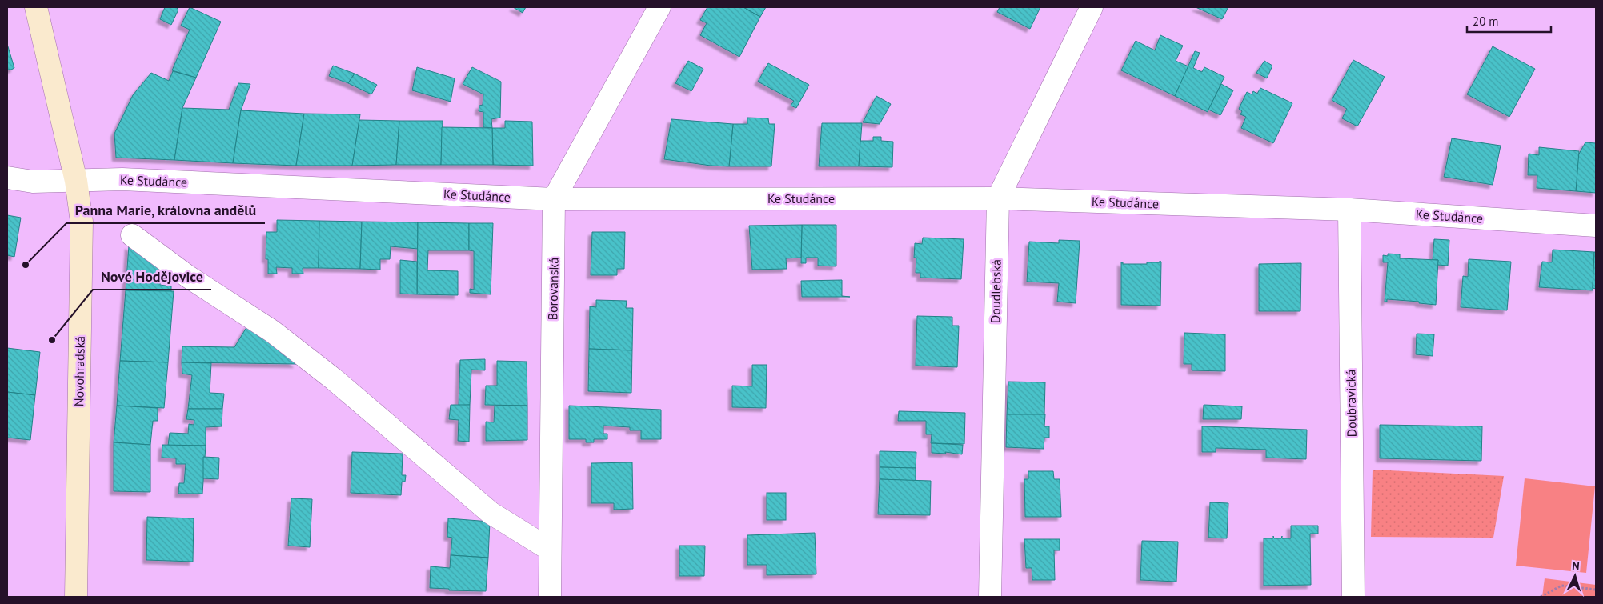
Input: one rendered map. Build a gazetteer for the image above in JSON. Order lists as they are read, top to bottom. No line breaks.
{"streets":{"main road":["Novohradská"],"street":["Ke Studánce","Borovanská","Doudlebská","Doubravická"]},"crossings":[["Ke Studánce","Borovanská"],["Ke Studánce","Doudlebská"],["Ke Studánce","Novohradská"],["Ke Studánce","Doubravická"]],"places":["Panna Marie, královna andělů","Nové Hodějovice"],"scale_bar":"20 m","north":"top"}
